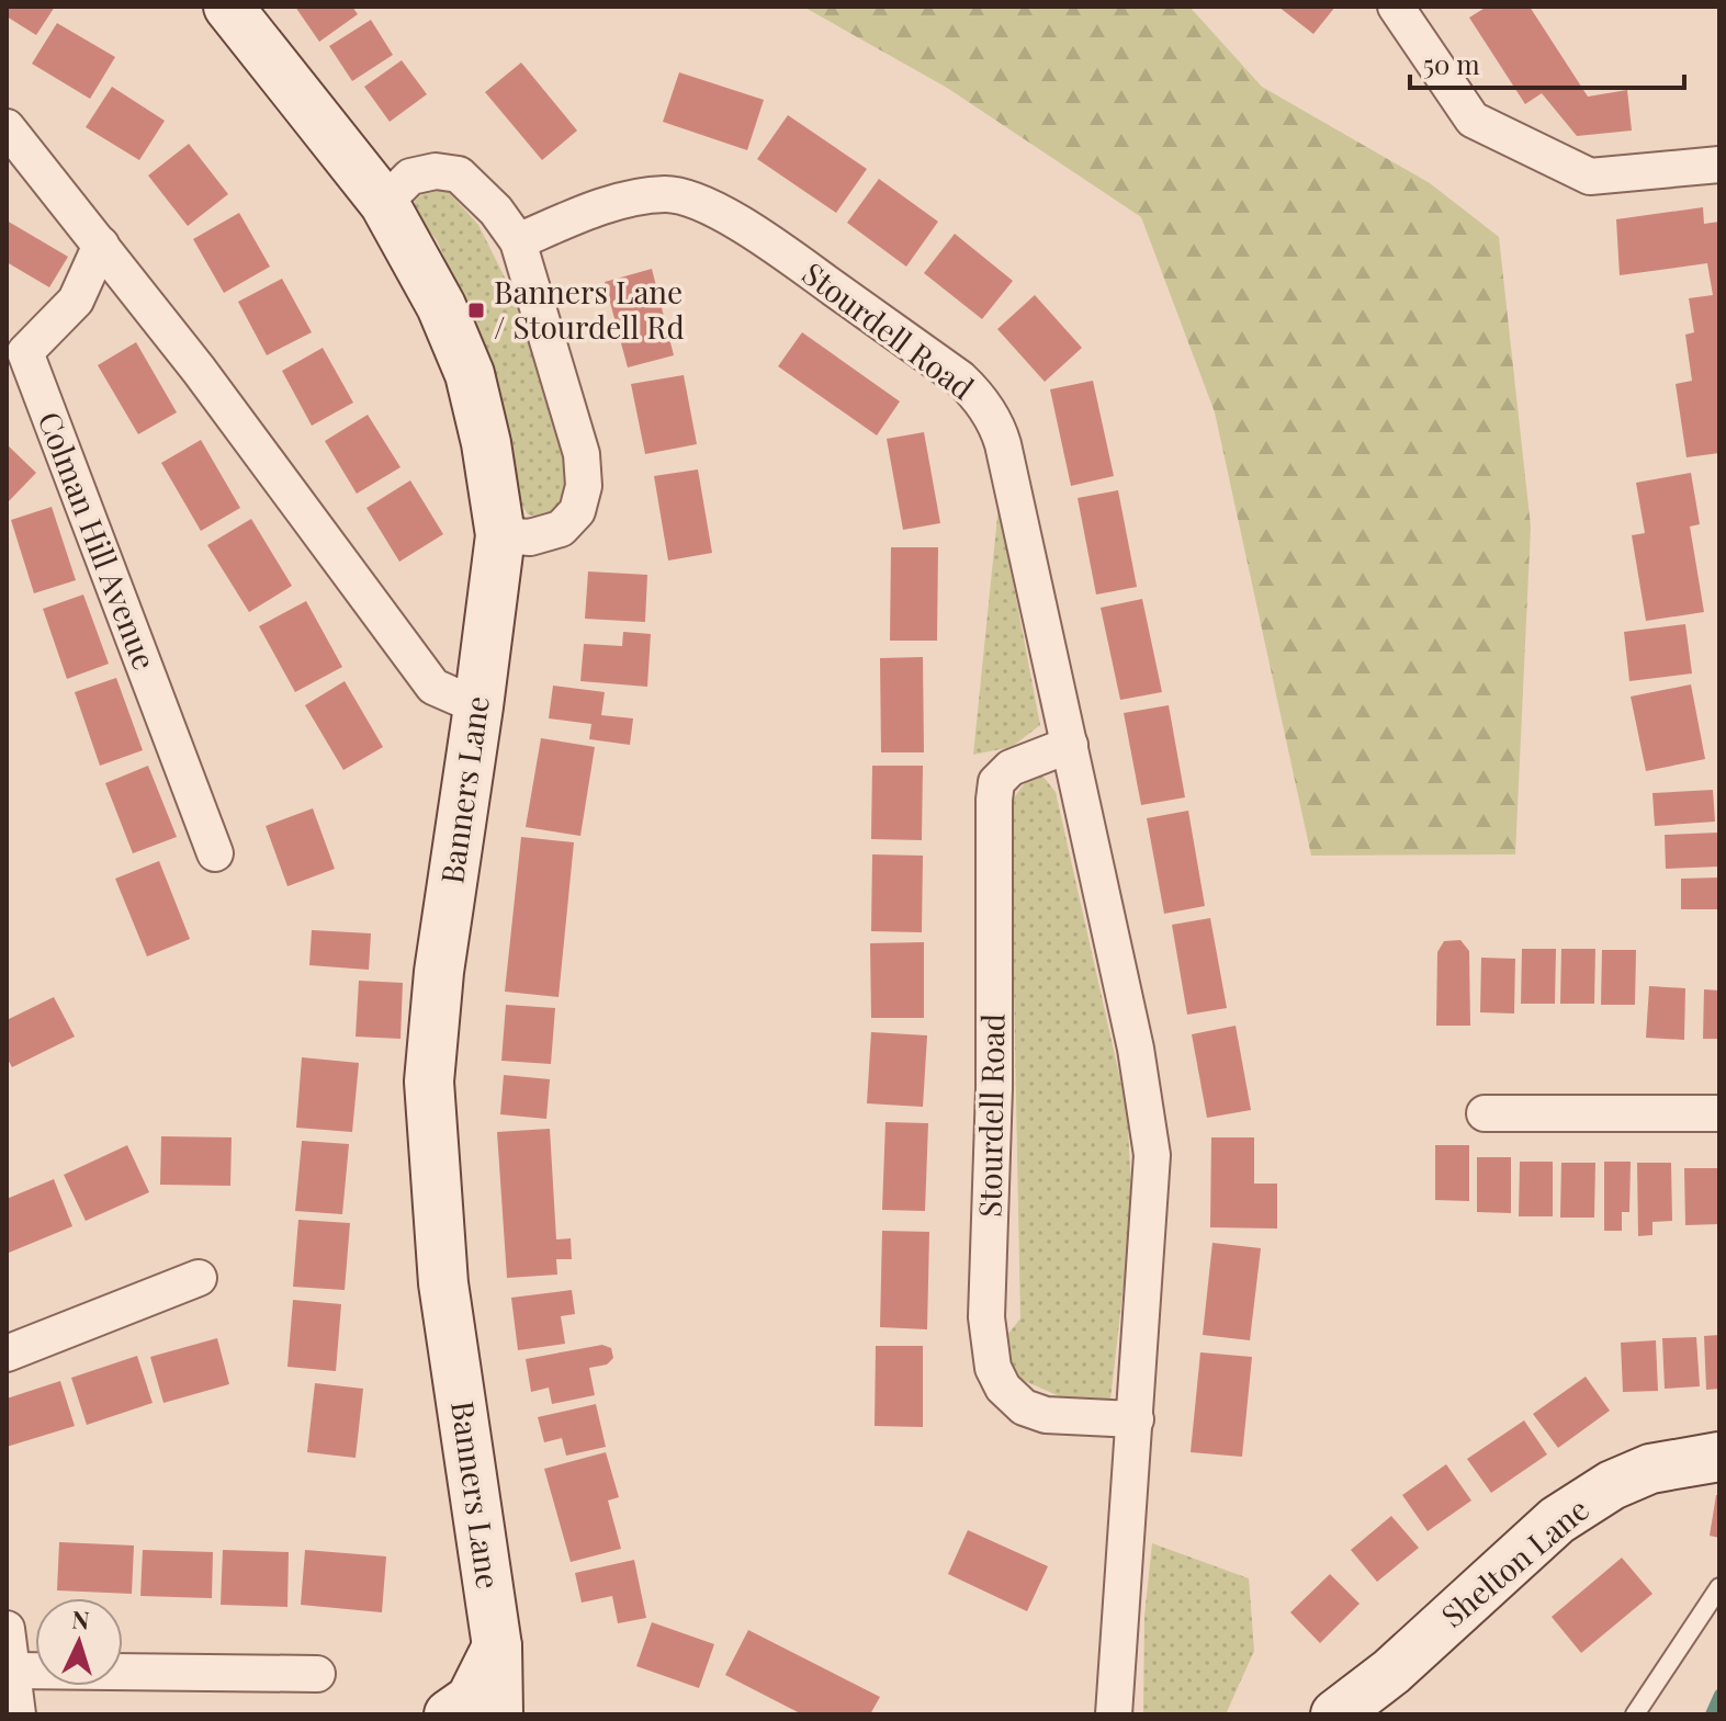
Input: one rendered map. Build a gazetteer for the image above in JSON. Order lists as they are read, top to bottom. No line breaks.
{"streets":{"street":["Stourdell Road","Colman Hill Avenue","Banners Lane","Shelton Lane"]},"places":{"transit":["Banners Lane / Stourdell Rd"]},"scale_bar":"50 m","north":"top"}
